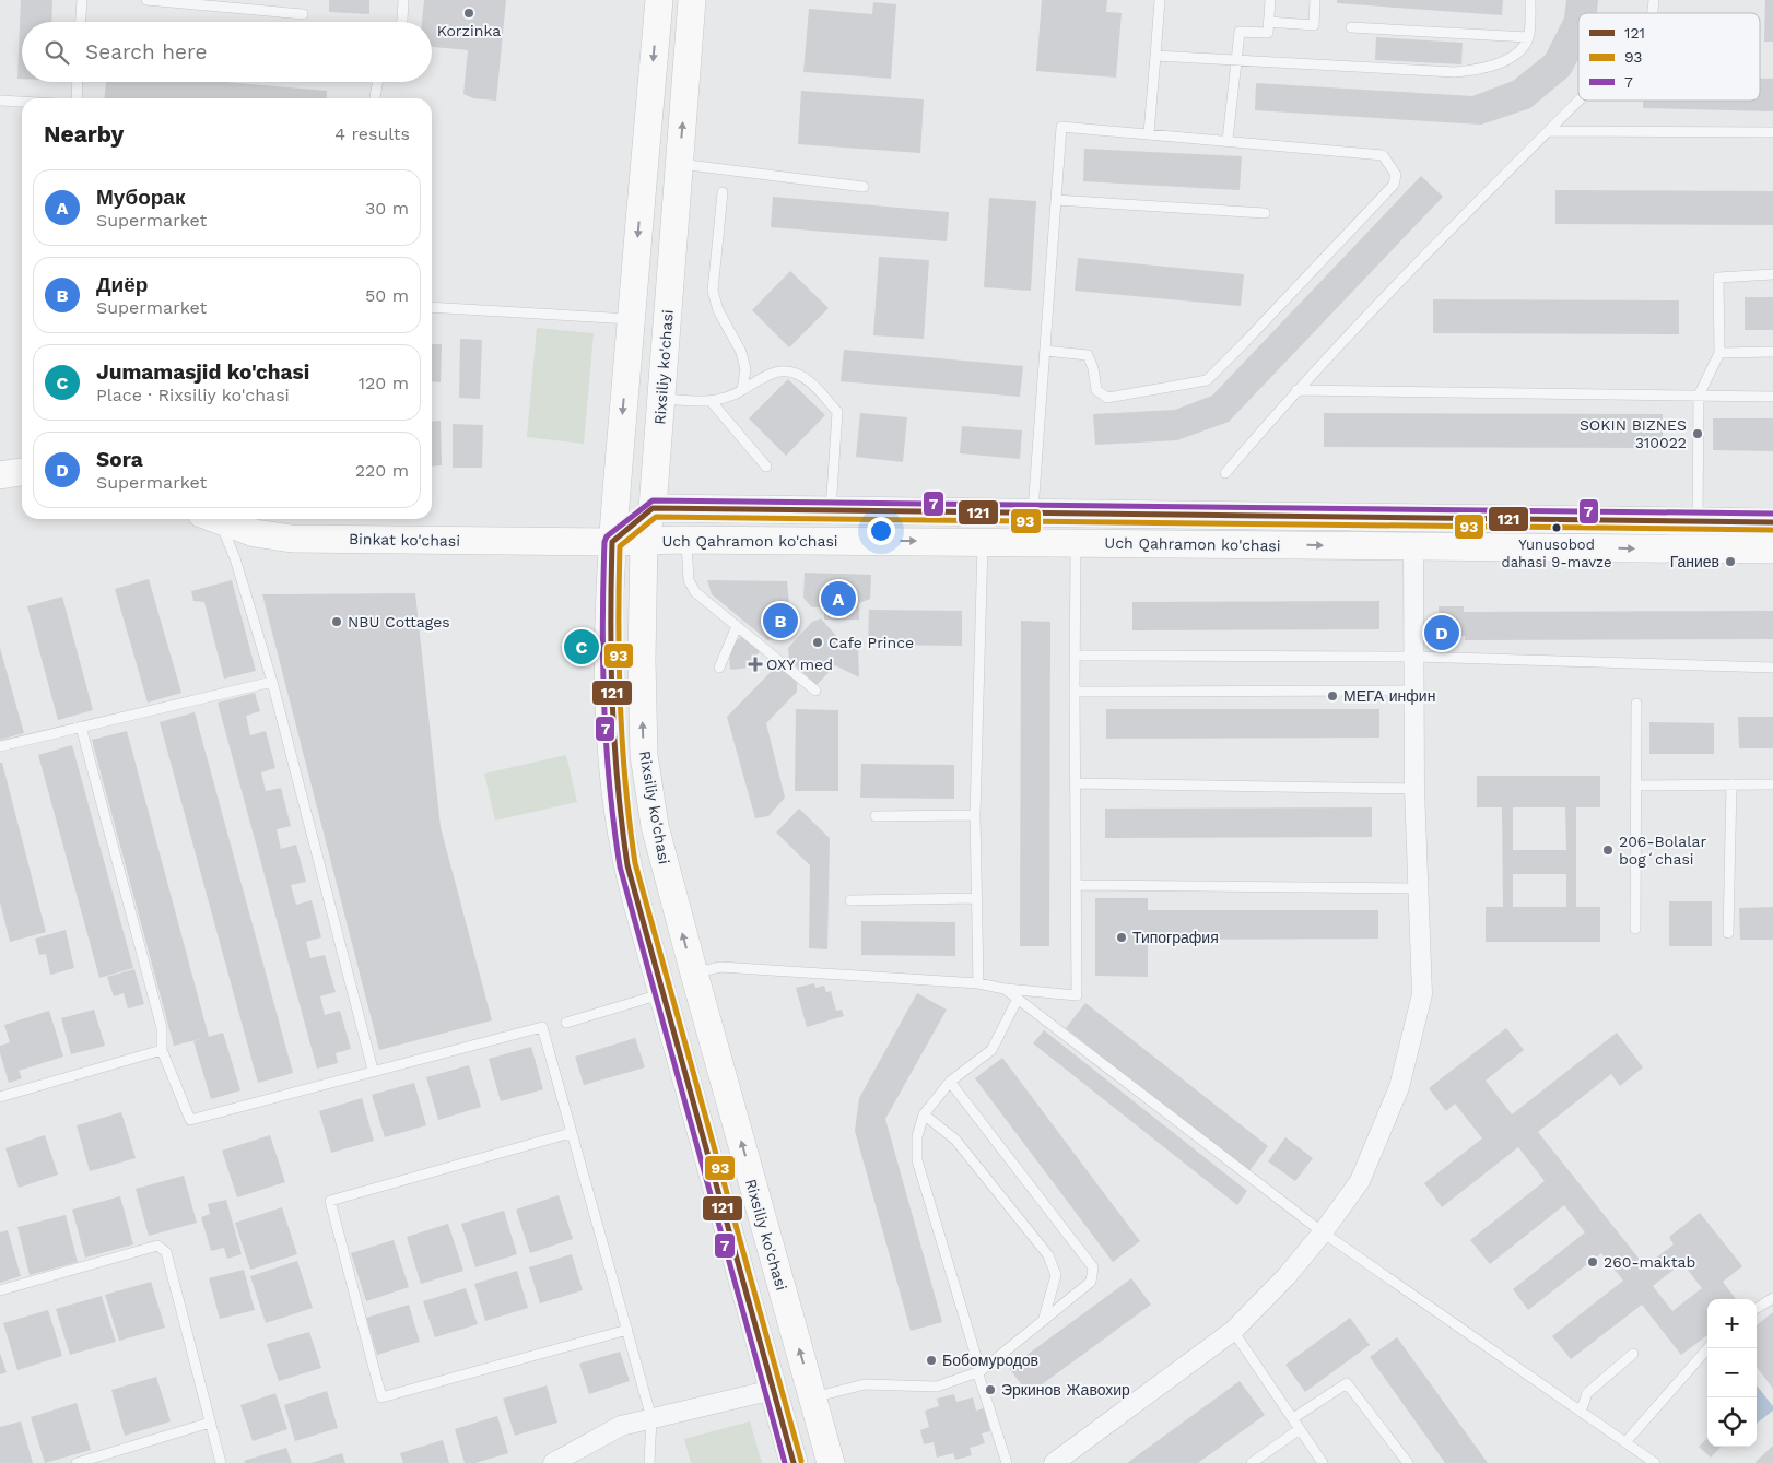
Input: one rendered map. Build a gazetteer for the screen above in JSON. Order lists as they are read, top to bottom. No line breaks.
{"streets":{"main road":["Rixsiliy ko'chasi","Binkat ko'chasi","Uch Qahramon ko'chasi"]},"crossings":[["Rixsiliy ko'chasi","Uch Qahramon ko'chasi"],["Binkat ko'chasi","Uch Qahramon ko'chasi"]],"places":{"other":["Korzinka","SOKIN BIZNES 310022","Yunusobod dahasi 9-mavze","Ганиев","NBU Cottages","Cafe Prince","МЕГА инфин","206-Bolalar bogʻchasi","Типография","260-maktab","Бобомуродов","Эркинов Жавохир"],"health":["OXY med"]},"lines":["transit line 7","transit line 121","transit line 93"],"legend":["121","93","7"],"page":{"search":"Search here","heading":["Nearby","4 results"],"list":[{"mark":"A","name":"Муборак","note":"Supermarket","value":"30 m"},{"mark":"B","name":"Диёр","note":"Supermarket","value":"50 m"},{"mark":"C","name":"Jumamasjid ko'chasi","note":"Place · Rixsiliy ko'chasi","value":"120 m"},{"mark":"D","name":"Sora","note":"Supermarket","value":"220 m"}],"pins":["A","B","D","C"],"map_buttons":["+","−"]}}
